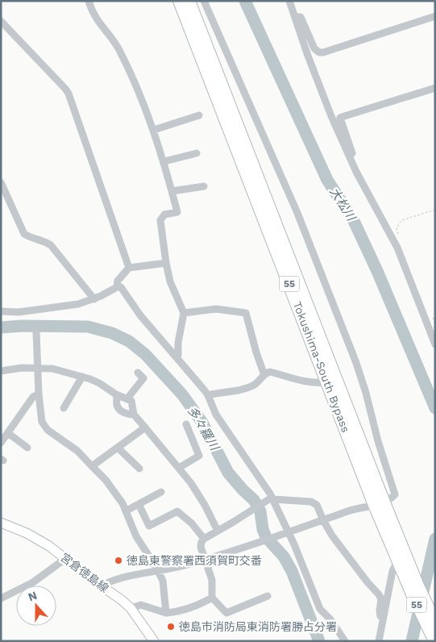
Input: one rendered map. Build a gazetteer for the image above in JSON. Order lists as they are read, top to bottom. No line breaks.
{"streets":{"highway":["55","Tokushima-South Bypass"],"main road":["宮倉徳島線"]},"water":["大松川","多々羅川"],"places":["徳島東警察署西須賀町交番","徳島市消防局東消防署勝占分署"],"north":"top"}
